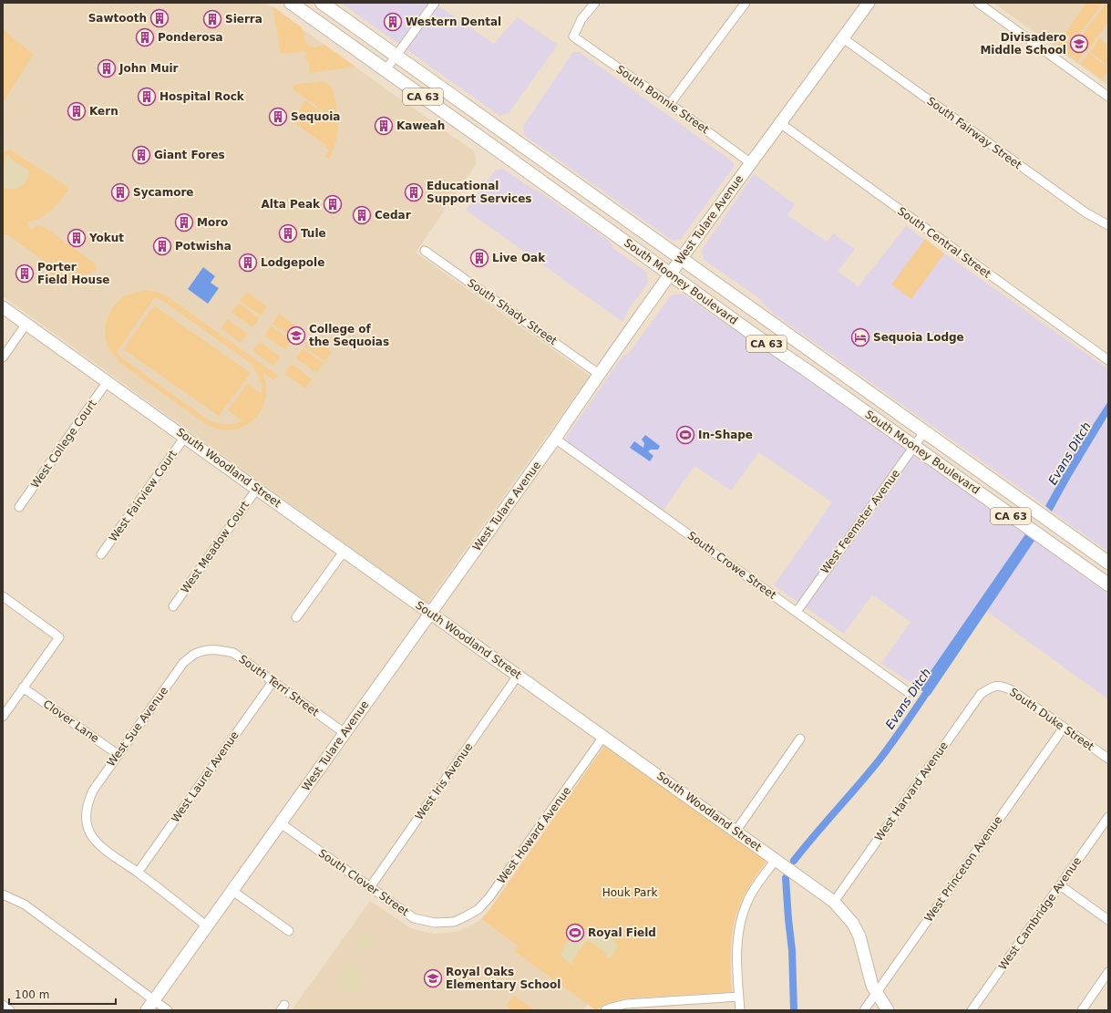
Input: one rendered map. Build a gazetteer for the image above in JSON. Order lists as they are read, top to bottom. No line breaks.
{"streets":{"main road":["CA 63","South Mooney Boulevard"],"street":["South Bonnie Street","South Fairway Street","West Tulare Avenue","South Central Street","South Shady Street","West College Court","South Woodland Street","West Fairview Court","West Feemster Avenue","West Meadow Court","South Crowe Street","South Terri Street","South Duke Street","Clover Lane","West Sue Avenue","West Laurel Avenue","West Iris Avenue","West Harvard Avenue","West Howard Avenue","West Princeton Avenue","South Clover Street","West Cambridge Avenue"]},"crossings":[["South Bonnie Street","West Tulare Avenue"],["South Fairway Street","West Tulare Avenue"],["West Tulare Avenue","South Central Street"],["West Tulare Avenue","South Mooney Boulevard"],["West Tulare Avenue","South Shady Street"],["West Tulare Avenue","South Woodland Street"],["West Tulare Avenue","South Crowe Street"],["West Tulare Avenue","South Terri Street"],["West Tulare Avenue","South Clover Street"],["South Mooney Boulevard","West Feemster Avenue"],["West College Court","South Woodland Street"],["South Woodland Street","West Fairview Court"],["South Woodland Street","West Meadow Court"],["South Woodland Street","West Iris Avenue"],["South Woodland Street","West Harvard Avenue"],["South Woodland Street","West Howard Avenue"],["South Woodland Street","West Princeton Avenue"],["West Feemster Avenue","South Crowe Street"],["South Terri Street","West Sue Avenue"],["South Terri Street","West Laurel Avenue"],["South Duke Street","West Harvard Avenue"],["South Duke Street","West Princeton Avenue"],["Clover Lane","West Sue Avenue"],["West Sue Avenue","West Laurel Avenue"],["West Iris Avenue","South Clover Street"],["West Howard Avenue","South Clover Street"]],"water":["Evans Ditch"],"parks":["Houk Park"],"places":{"building":["Sawtooth","Sierra","Western Dental","Ponderosa","John Muir","Hospital Rock","Kern","Sequoia","Kaweah","Giant Fores","Sycamore","Educational Support Services","Alta Peak","Cedar","Moro","Tule","Yokut","Potwisha","Live Oak","Lodgepole","Porter Field House"],"school or university":["Divisadero Middle School","College of the Sequoias","Royal Oaks Elementary School"],"hotel":["Sequoia Lodge"],"sports":["In-Shape","Royal Field"]},"scale_bar":"100 m"}
